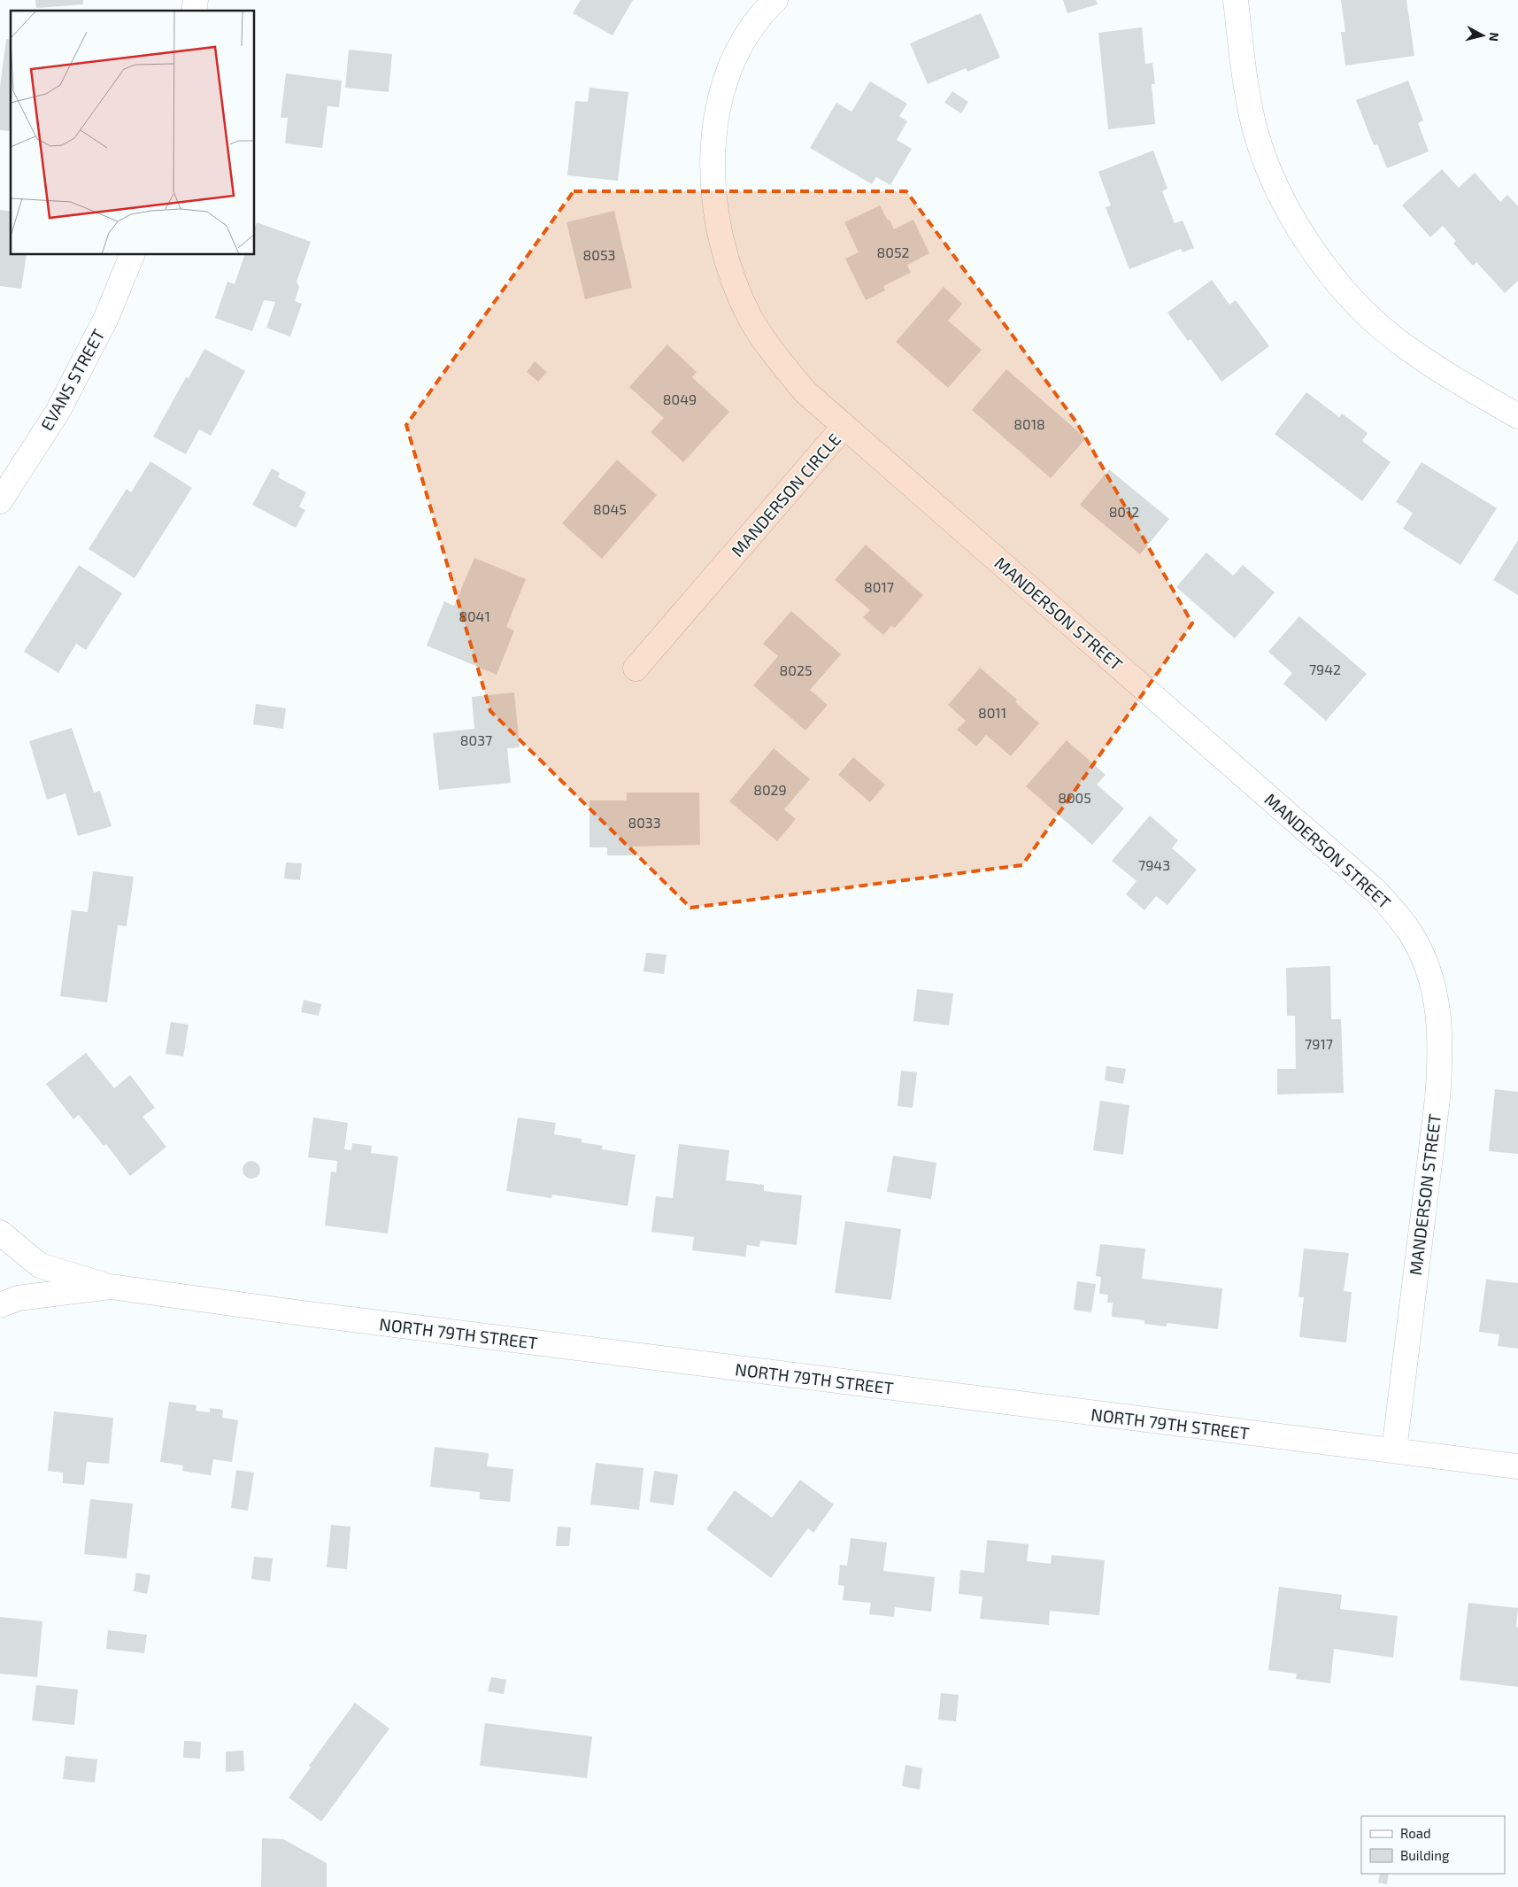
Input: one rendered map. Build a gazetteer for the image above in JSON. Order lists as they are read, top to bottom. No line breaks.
{"streets":{"street":["EVANS STREET","MANDERSON CIRCLE","MANDERSON STREET","NORTH 79TH STREET"]},"crossings":[["MANDERSON CIRCLE","MANDERSON STREET"],["MANDERSON STREET","NORTH 79TH STREET"]],"house_numbers":["8052","8053","8049","8018","8045","8012","8017","8041","7942","8025","8011","8037","8029","8005","8033","7943","7917"],"legend":["Road","Building"],"north":"right"}
